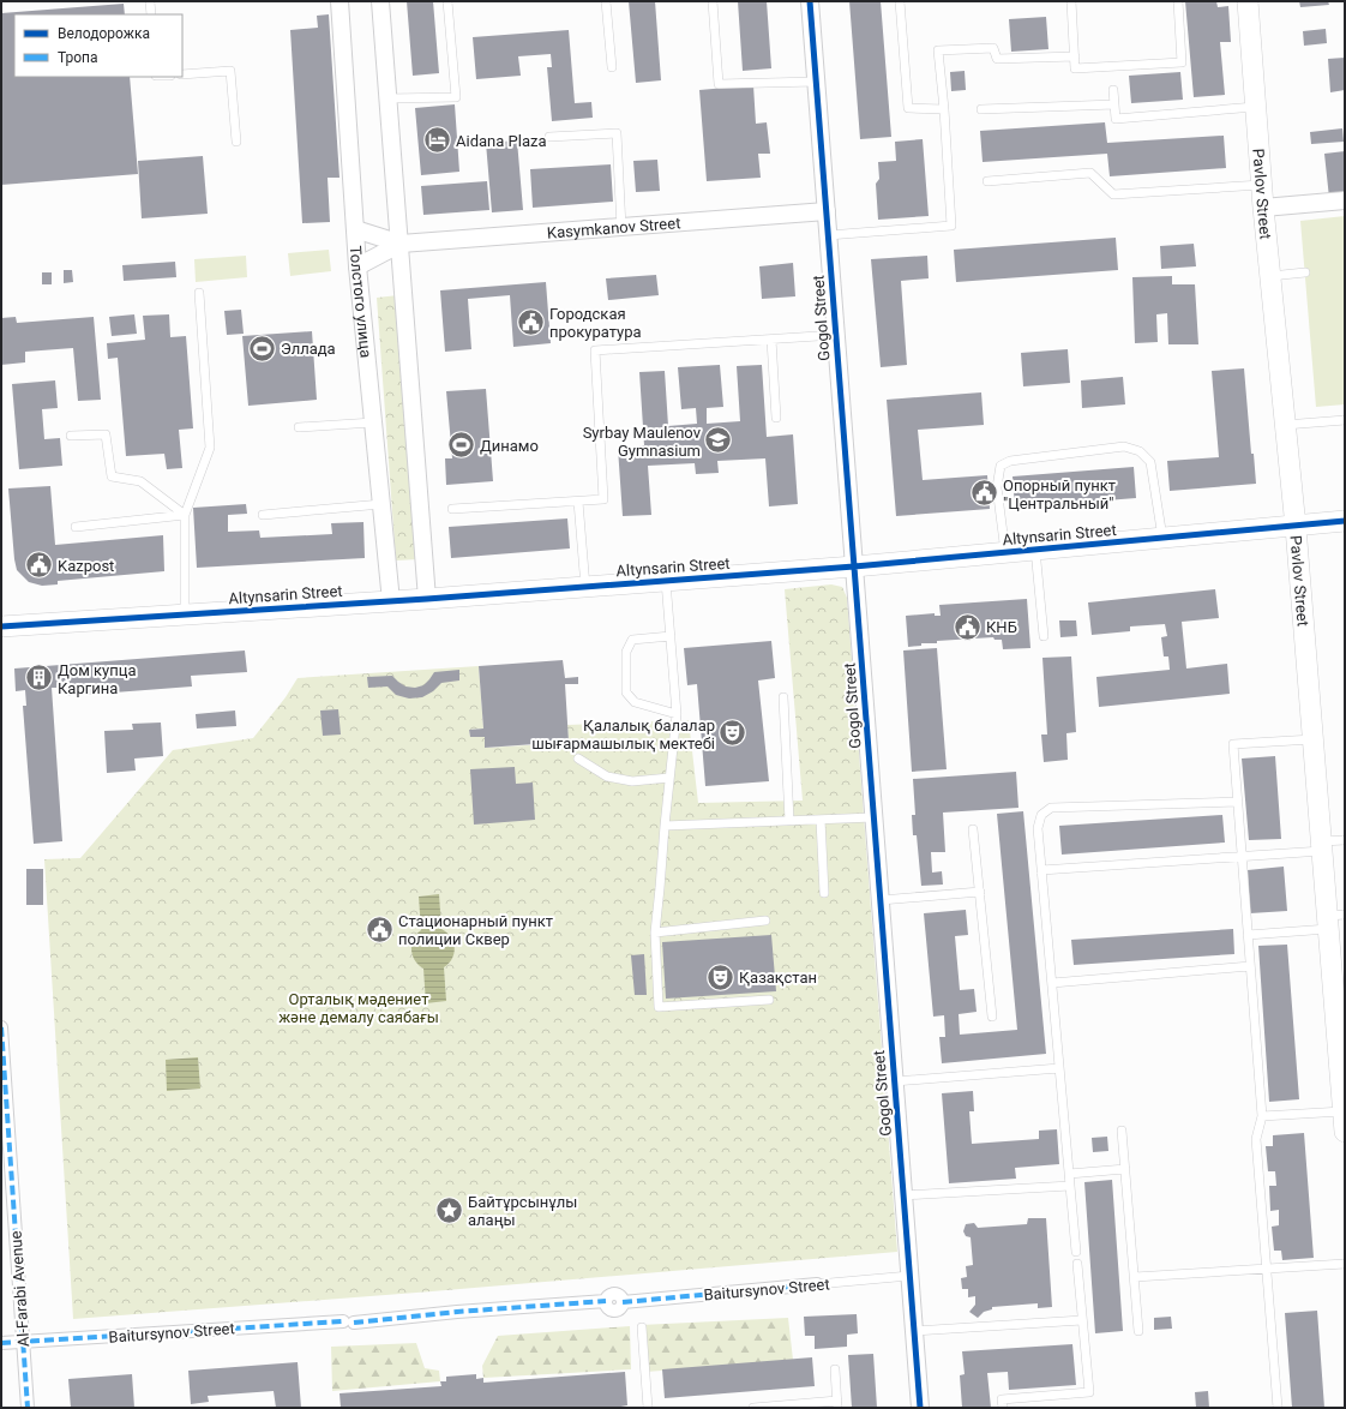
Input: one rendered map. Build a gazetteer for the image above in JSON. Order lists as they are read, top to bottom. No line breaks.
{"streets":{"street":["Pavlov Street","Kasymkanov Street","Толстого улица","Gogol Street","Altynsarin Street","Al-Farabi Avenue","Baitursynov Street"]},"crossings":[["Pavlov Street","Altynsarin Street"],["Kasymkanov Street","Толстого улица"],["Kasymkanov Street","Gogol Street"],["Толстого улица","Altynsarin Street"],["Gogol Street","Altynsarin Street"],["Gogol Street","Baitursynov Street"],["Al-Farabi Avenue","Baitursynov Street"]],"parks":["Орталық мәдениет және демалу саябағы"],"places":{"hotel":["Aidana Plaza"],"public building":["Городская прокуратура","Опорный пункт \"Центральный\"","Kazpost","КНБ","Стационарный пункт полиции Сквер"],"sports":["Эллада","Динамо"],"school or university":["Syrbay Maulenov Gymnasium"],"building":["Дом купца Каргина"],"theatre":["Қалалық балалар шығармашылық мектебі","Қазақстан"],"place":["Байтұрсынұлы алаңы"]},"legend":["Велодорожка","Тропа"]}
